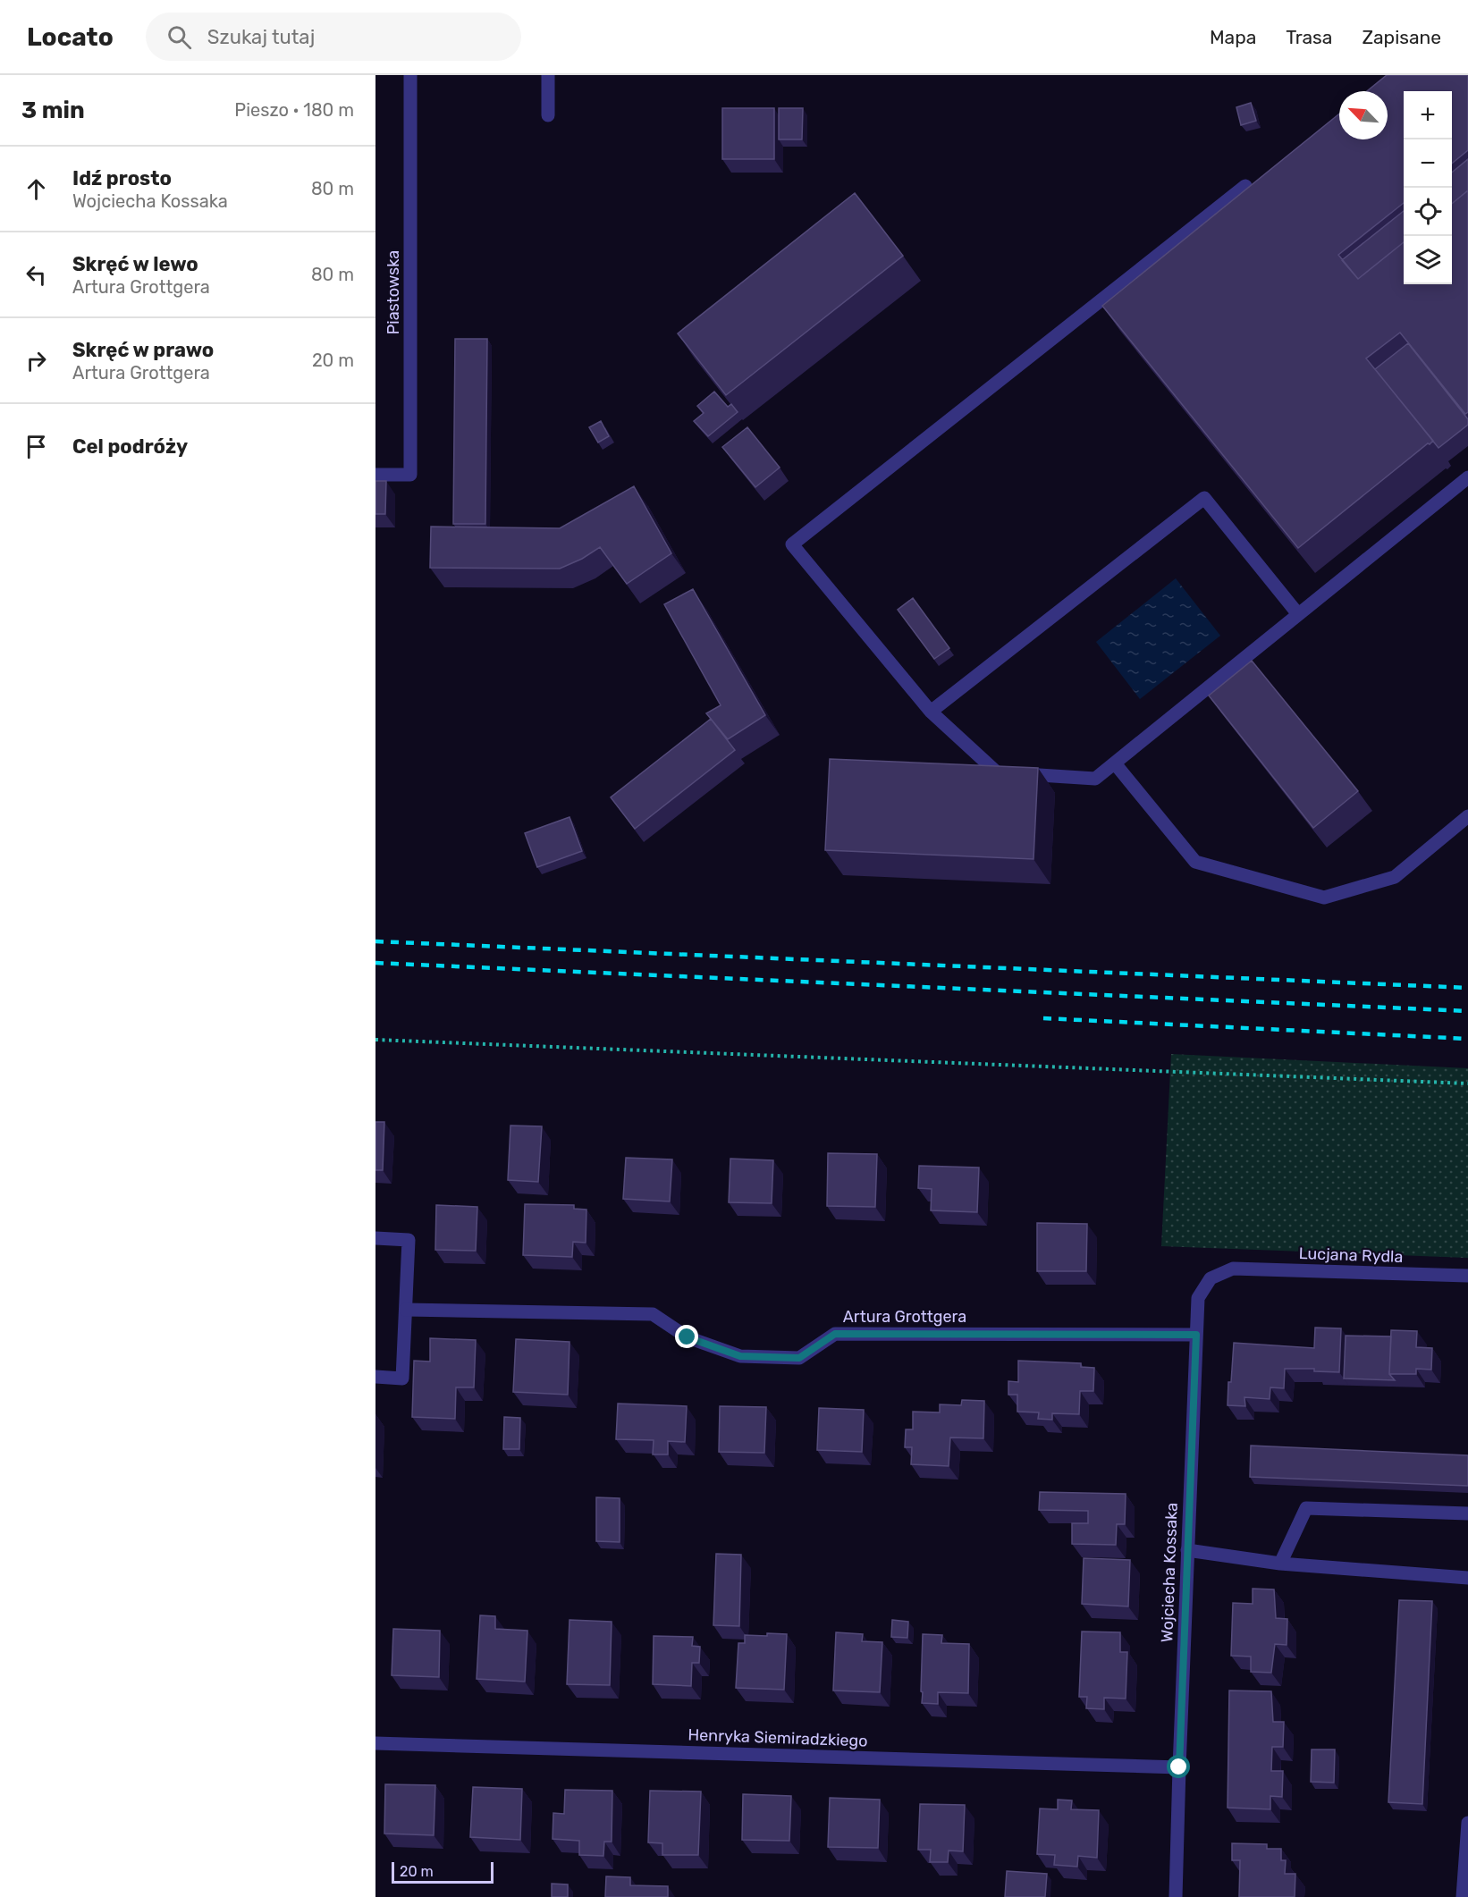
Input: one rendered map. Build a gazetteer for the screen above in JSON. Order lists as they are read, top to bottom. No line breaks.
{"streets":{"street":["Piastowska","Lucjana Rydla","Artura Grottgera","Wojciecha Kossaka","Henryka Siemiradzkiego"]},"crossings":[["Lucjana Rydla","Wojciecha Kossaka"],["Artura Grottgera","Wojciecha Kossaka"],["Wojciecha Kossaka","Henryka Siemiradzkiego"]],"scale_bar":"20 m","north":"top left","page":{"header":"Locato","search":"Szukaj tutaj","nav":["Mapa","Trasa","Zapisane"],"heading":["3 min","Pieszo · 180 m"],"map_buttons":["+","−"],"list":[["Idź prosto","Wojciecha Kossaka","80 m"],["Skręć w lewo","Artura Grottgera","80 m"],["Skręć w prawo","Artura Grottgera","20 m"],"Cel podróży"],"scale":"20 m"}}
